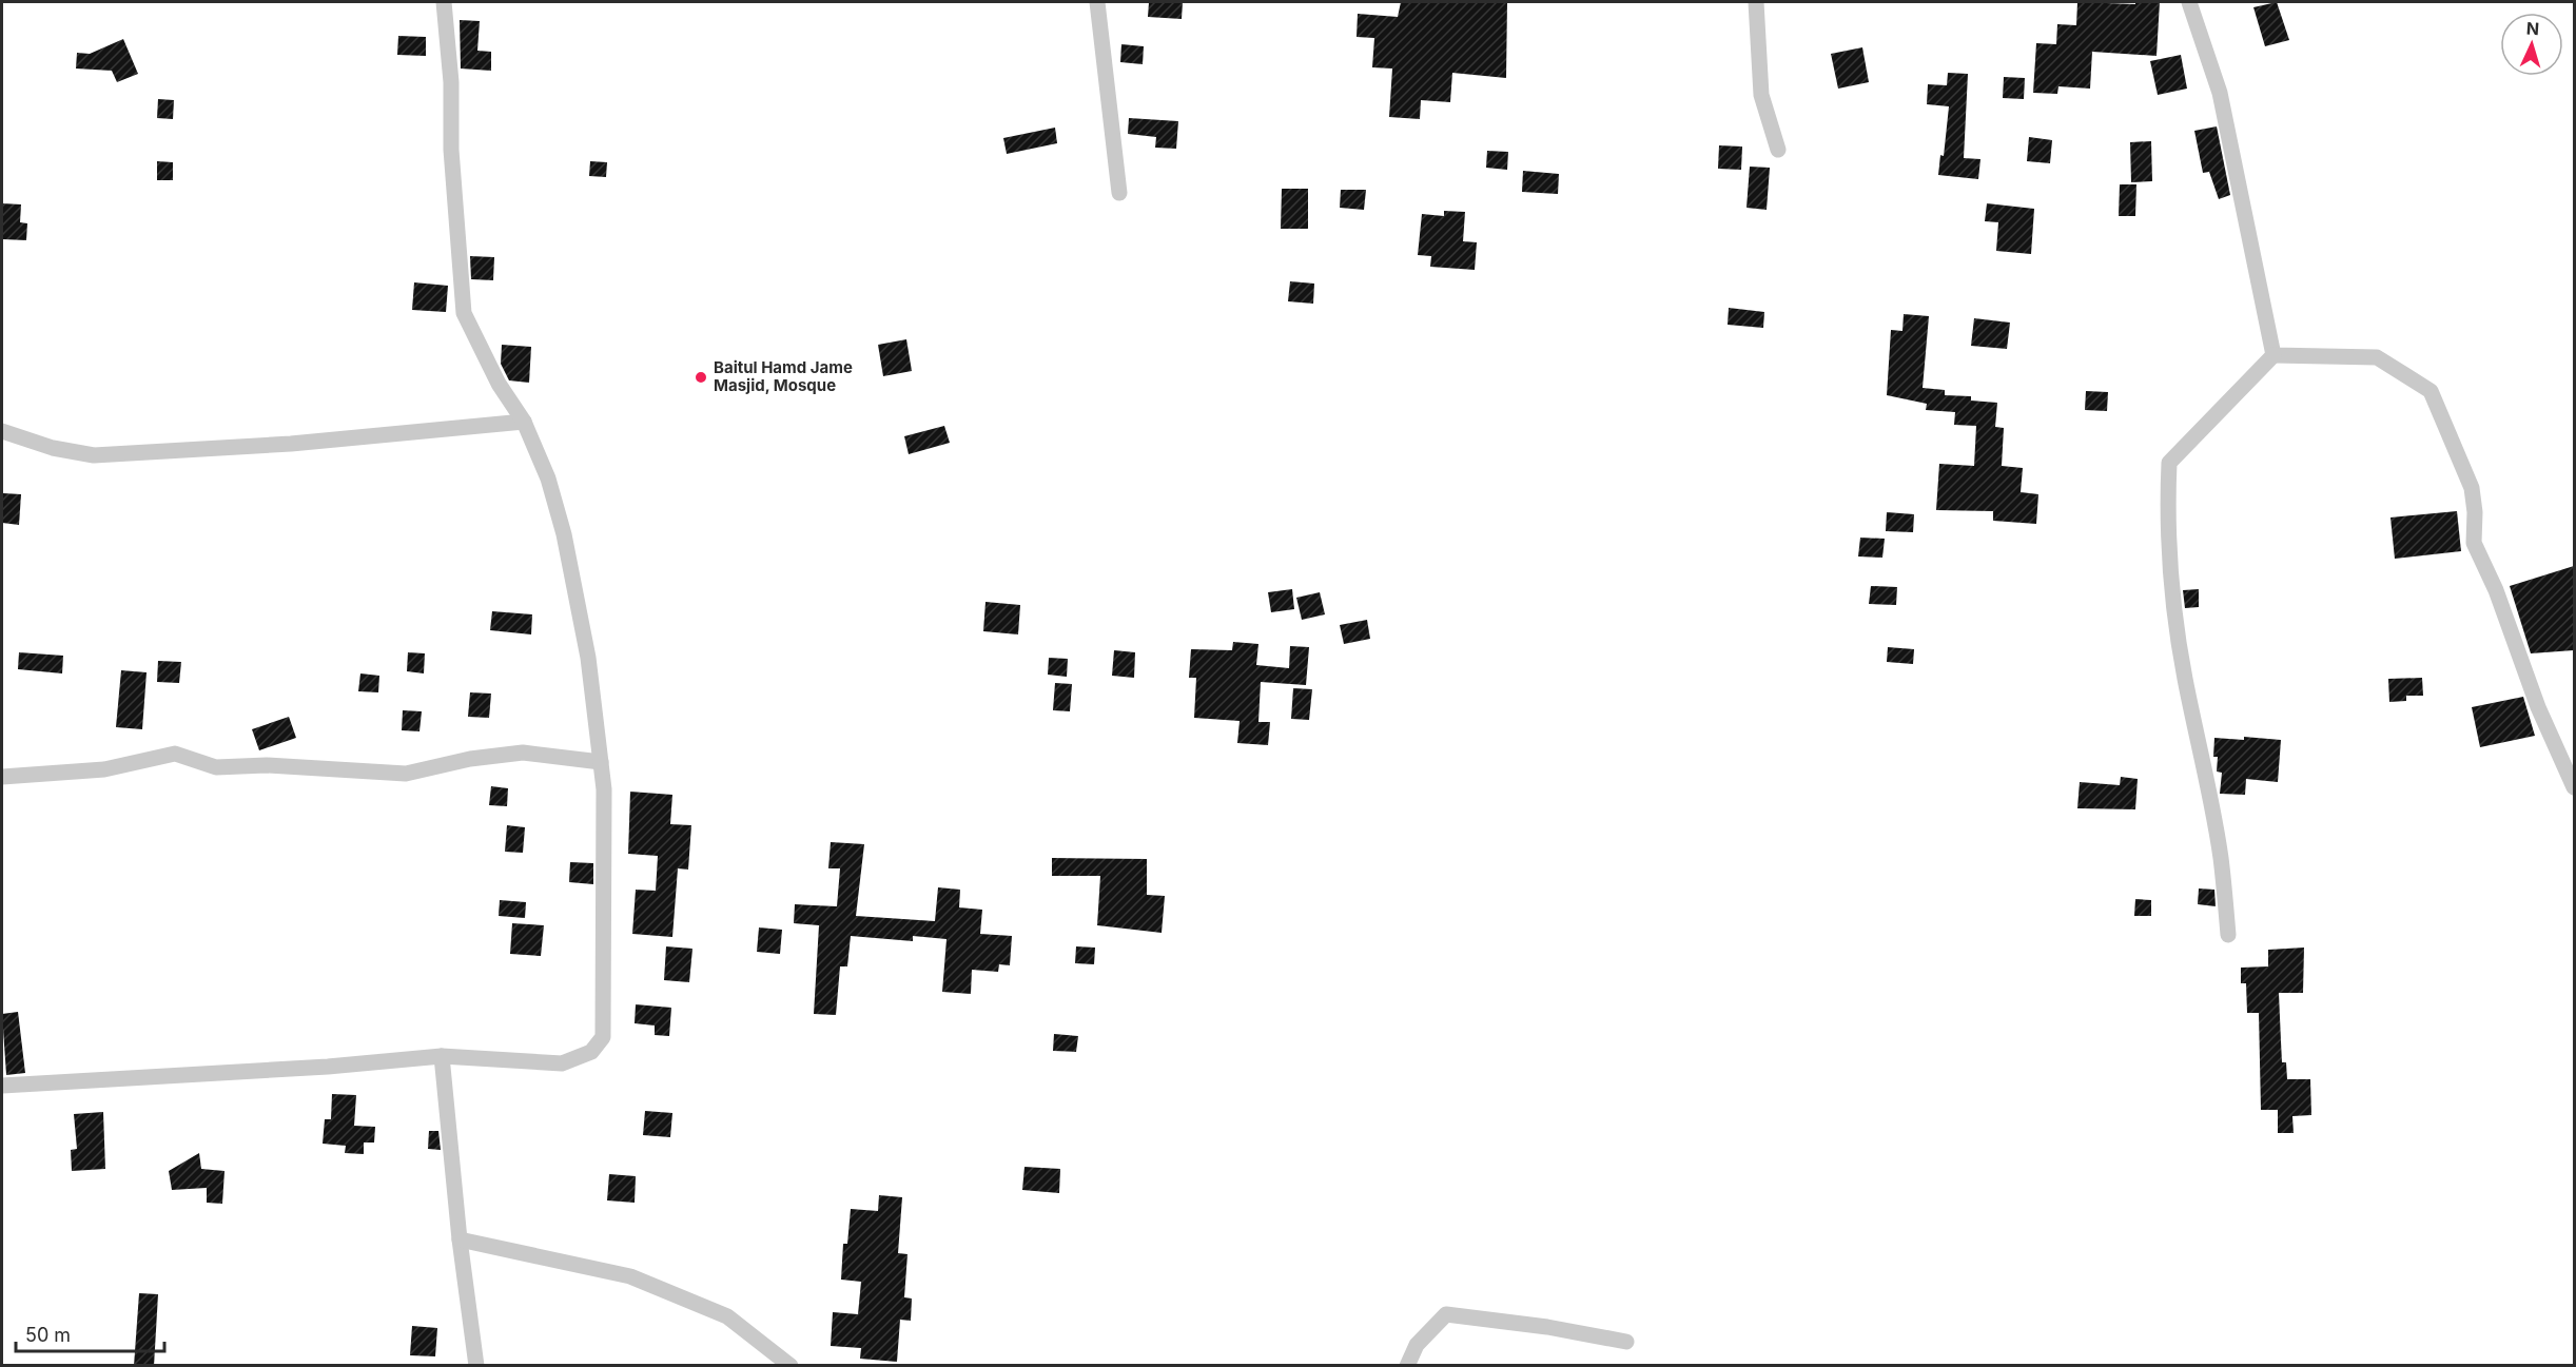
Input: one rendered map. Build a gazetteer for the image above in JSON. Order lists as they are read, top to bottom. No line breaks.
{"places":["Baitul Hamd Jame Masjid, Mosque"],"scale_bar":"50 m","north":"top"}
